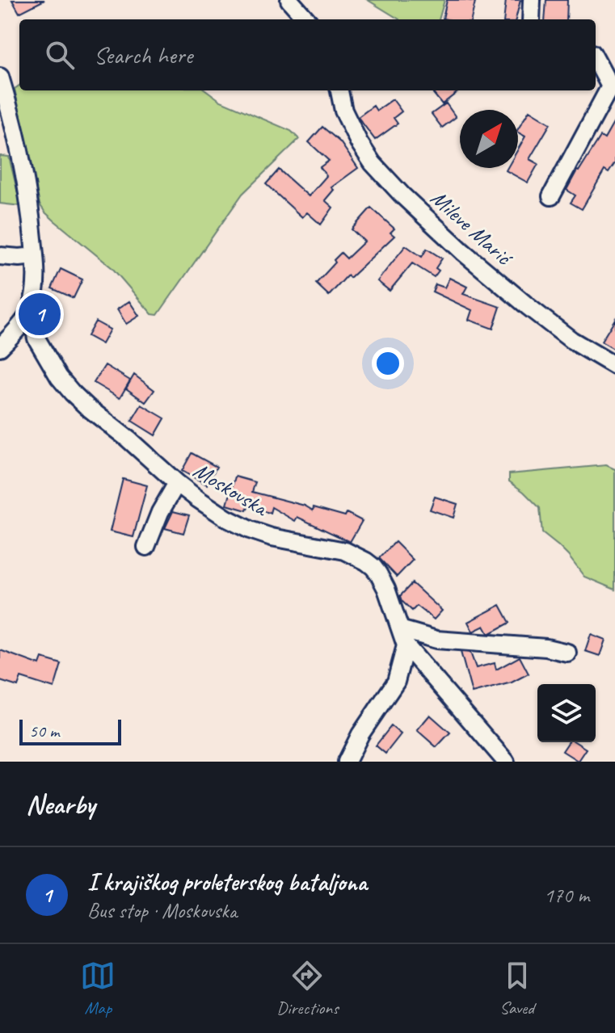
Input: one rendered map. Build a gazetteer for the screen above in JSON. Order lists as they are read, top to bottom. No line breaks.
{"streets":{"street":["Mileve Marić","Moskovska"]},"scale_bar":"50 m","north":"top right","page":{"search":"Search here","pins":"1","scale":"50 m","heading":"Nearby","list":[{"mark":"1","name":"I krajiškog proleterskog bataljona","note":"Bus stop · Moskovska","value":"170 m"}],"nav":["Map","Directions","Saved"]}}
